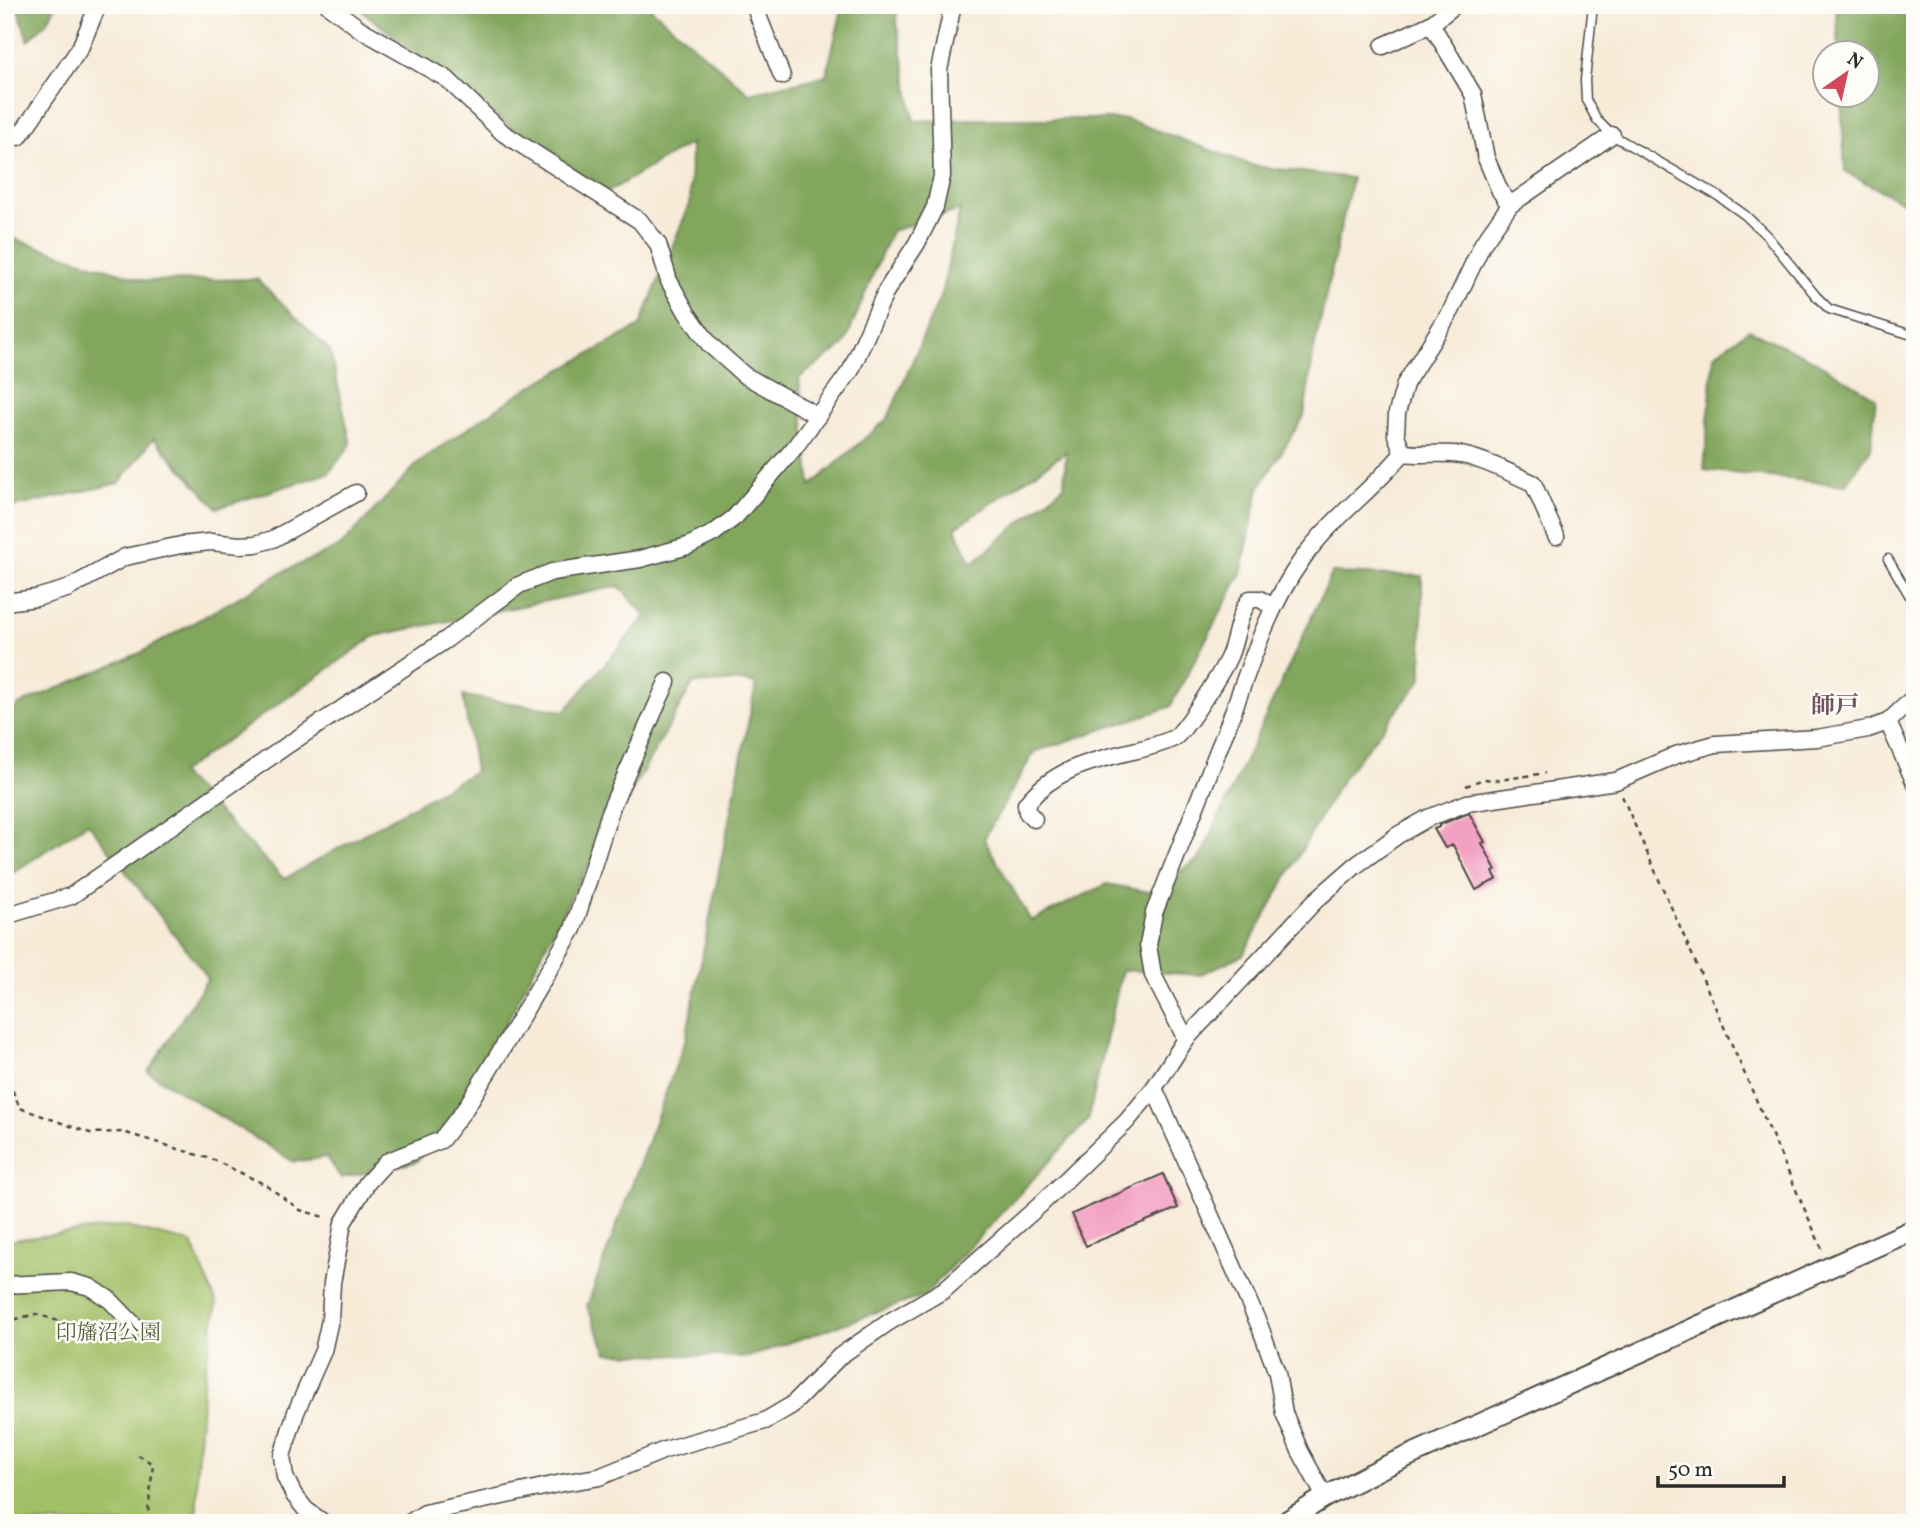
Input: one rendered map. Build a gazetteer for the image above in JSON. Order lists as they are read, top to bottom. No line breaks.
{"districts":["師戸"],"parks":["印旛沼公園"],"scale_bar":"50 m","north":"top right"}
